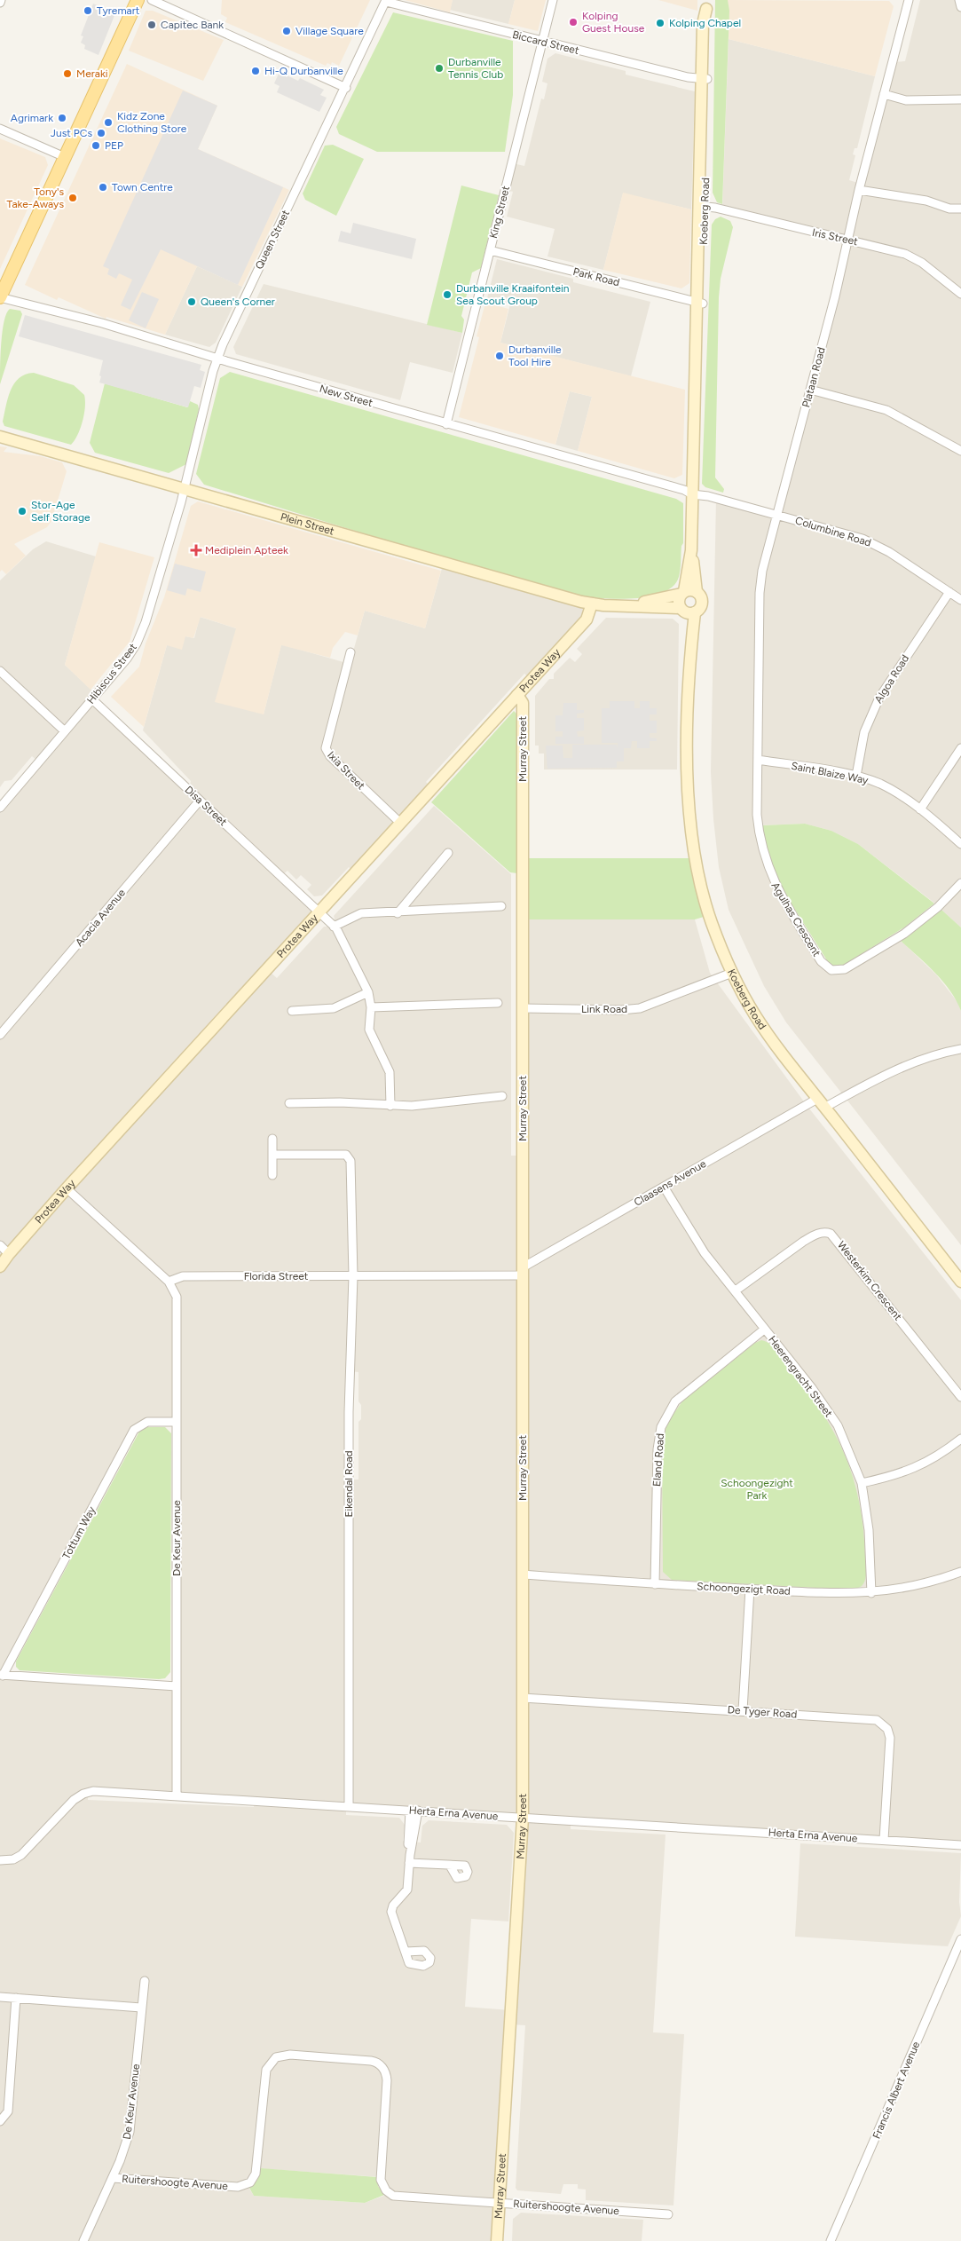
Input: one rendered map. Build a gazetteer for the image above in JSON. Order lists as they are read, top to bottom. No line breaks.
{"streets":{"street":["Biccard Street","Koeberg Road","King Street","Iris Street","Queen Street","Park Road","Plataan Road","New Street","Plein Street","Columbine Road","Protea Way","Hibiscus Street","Algoa Road","Murray Street","Ixia Street","Saint Blaize Way","Disa Street","Acacia Avenue","Agulhas Crescent","Link Road","Claasens Avenue","Florida Street","Westerkim Crescent","Heerengracht Street","Eland Road","Eikendal Road","Tottum Way","De Keur Avenue","Schoongezigt Road","De Tyger Road","Herta Erna Avenue","Francis Albert Avenue","Ruitershoogte Avenue"]},"crossings":[["Biccard Street","Koeberg Road"],["Biccard Street","King Street"],["Biccard Street","Queen Street"],["Koeberg Road","Iris Street"],["Koeberg Road","Park Road"],["Koeberg Road","New Street"],["Koeberg Road","Plein Street"],["Koeberg Road","Columbine Road"],["Koeberg Road","Link Road"],["Koeberg Road","Claasens Avenue"],["King Street","Park Road"],["King Street","New Street"],["Iris Street","Plataan Road"],["Queen Street","New Street"],["Queen Street","Plein Street"],["Queen Street","Hibiscus Street"],["Plataan Road","Columbine Road"],["Plataan Road","Saint Blaize Way"],["Plataan Road","Agulhas Crescent"],["New Street","Columbine Road"],["Plein Street","Protea Way"],["Plein Street","Hibiscus Street"],["Columbine Road","Algoa Road"],["Protea Way","Murray Street"],["Protea Way","Ixia Street"],["Protea Way","Disa Street"],["Hibiscus Street","Disa Street"],["Algoa Road","Saint Blaize Way"],["Murray Street","Link Road"],["Murray Street","Claasens Avenue"],["Murray Street","Florida Street"],["Murray Street","Schoongezigt Road"],["Murray Street","De Tyger Road"],["Murray Street","Herta Erna Avenue"],["Murray Street","Ruitershoogte Avenue"],["Saint Blaize Way","Agulhas Crescent"],["Disa Street","Acacia Avenue"],["Claasens Avenue","Florida Street"],["Claasens Avenue","Heerengracht Street"],["Florida Street","Eikendal Road"],["Florida Street","De Keur Avenue"],["Westerkim Crescent","Heerengracht Street"],["Heerengracht Street","Eland Road"],["Heerengracht Street","Schoongezigt Road"],["Eland Road","Schoongezigt Road"],["Eikendal Road","Herta Erna Avenue"],["Tottum Way","De Keur Avenue"],["De Keur Avenue","Herta Erna Avenue"],["De Keur Avenue","Ruitershoogte Avenue"],["De Tyger Road","Herta Erna Avenue"]],"parks":["Schoongezight Park"],"places":{"other":["Tyremart","Kolping Guest House","Kolping Chapel","Capitec Bank","Village Square","Durbanville Tennis Club","Hi-Q Durbanville","Meraki","Agrimark","Kidz Zone Clothing Store","Just PCs","PEP","Town Centre","Tony's Take-Aways","Durbanville Kraaifontein Sea Scout Group","Queen's Corner","Durbanville Tool Hire","Stor-Age Self Storage"],"health":["Mediplein Apteek"]}}
